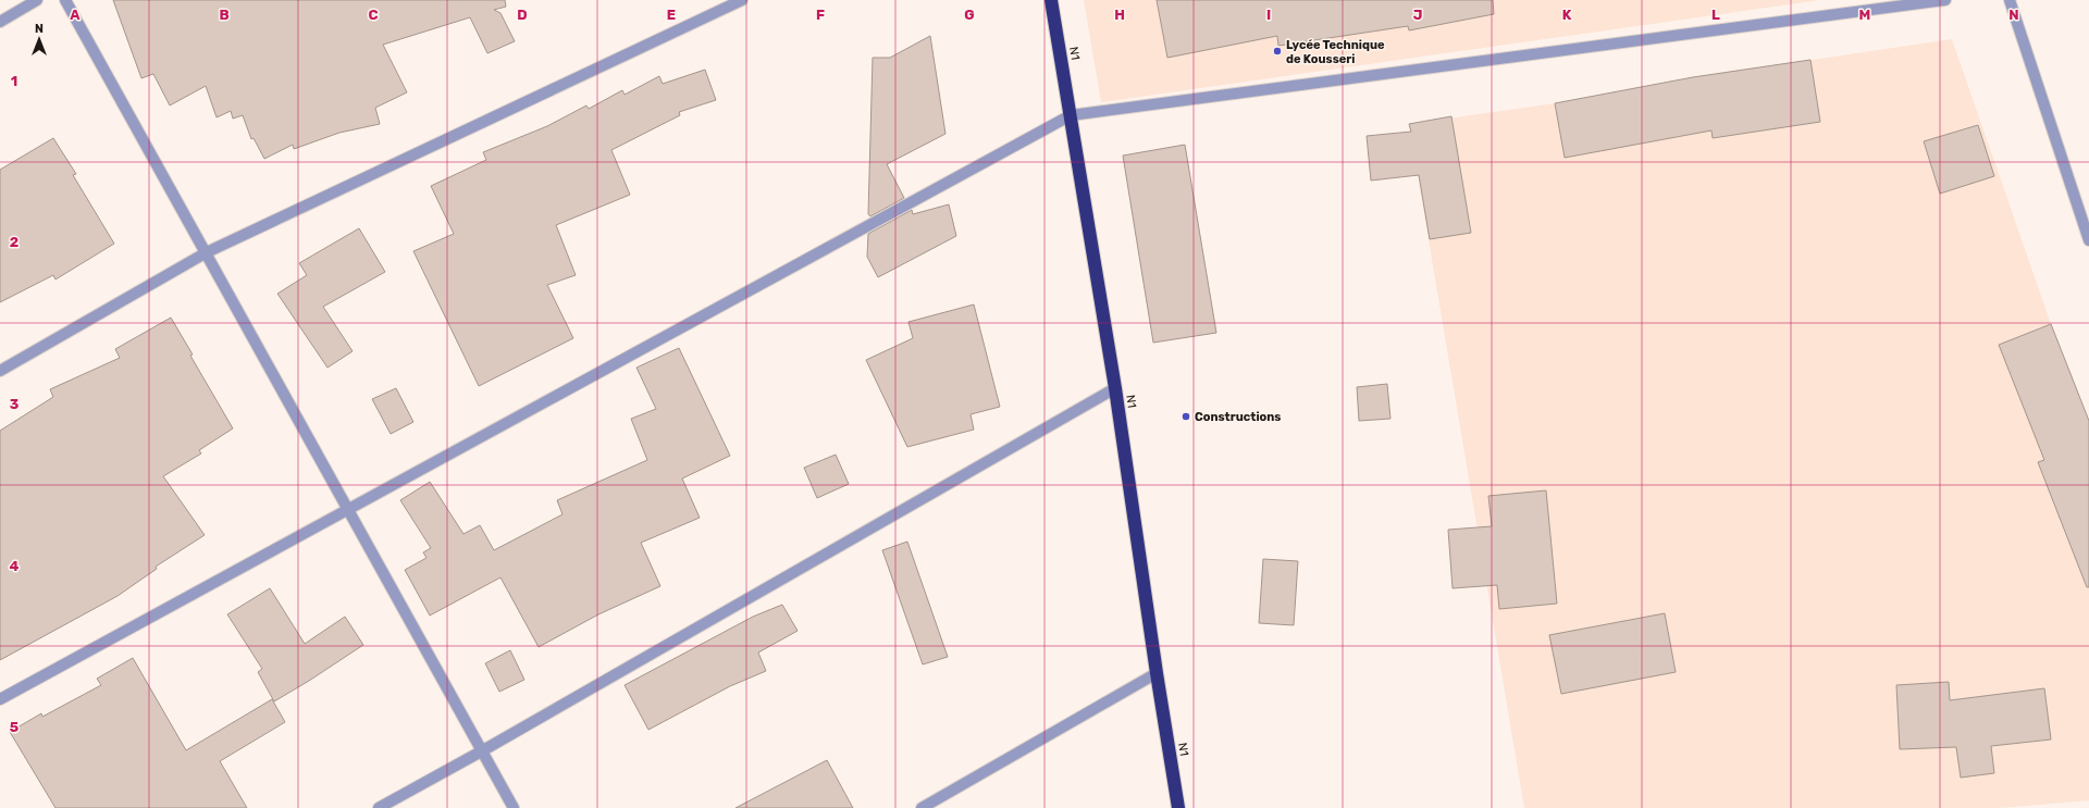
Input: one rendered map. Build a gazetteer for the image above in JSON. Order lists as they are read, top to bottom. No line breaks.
{"streets":{"highway":["N1"]},"places":["Lycée Technique de Kousseri","Constructions"],"north":"top","grid":{"columns":["A","B","C","D","E","F","G","H","I","J","K","L","M","N"],"rows":["1","2","3","4","5"]}}
